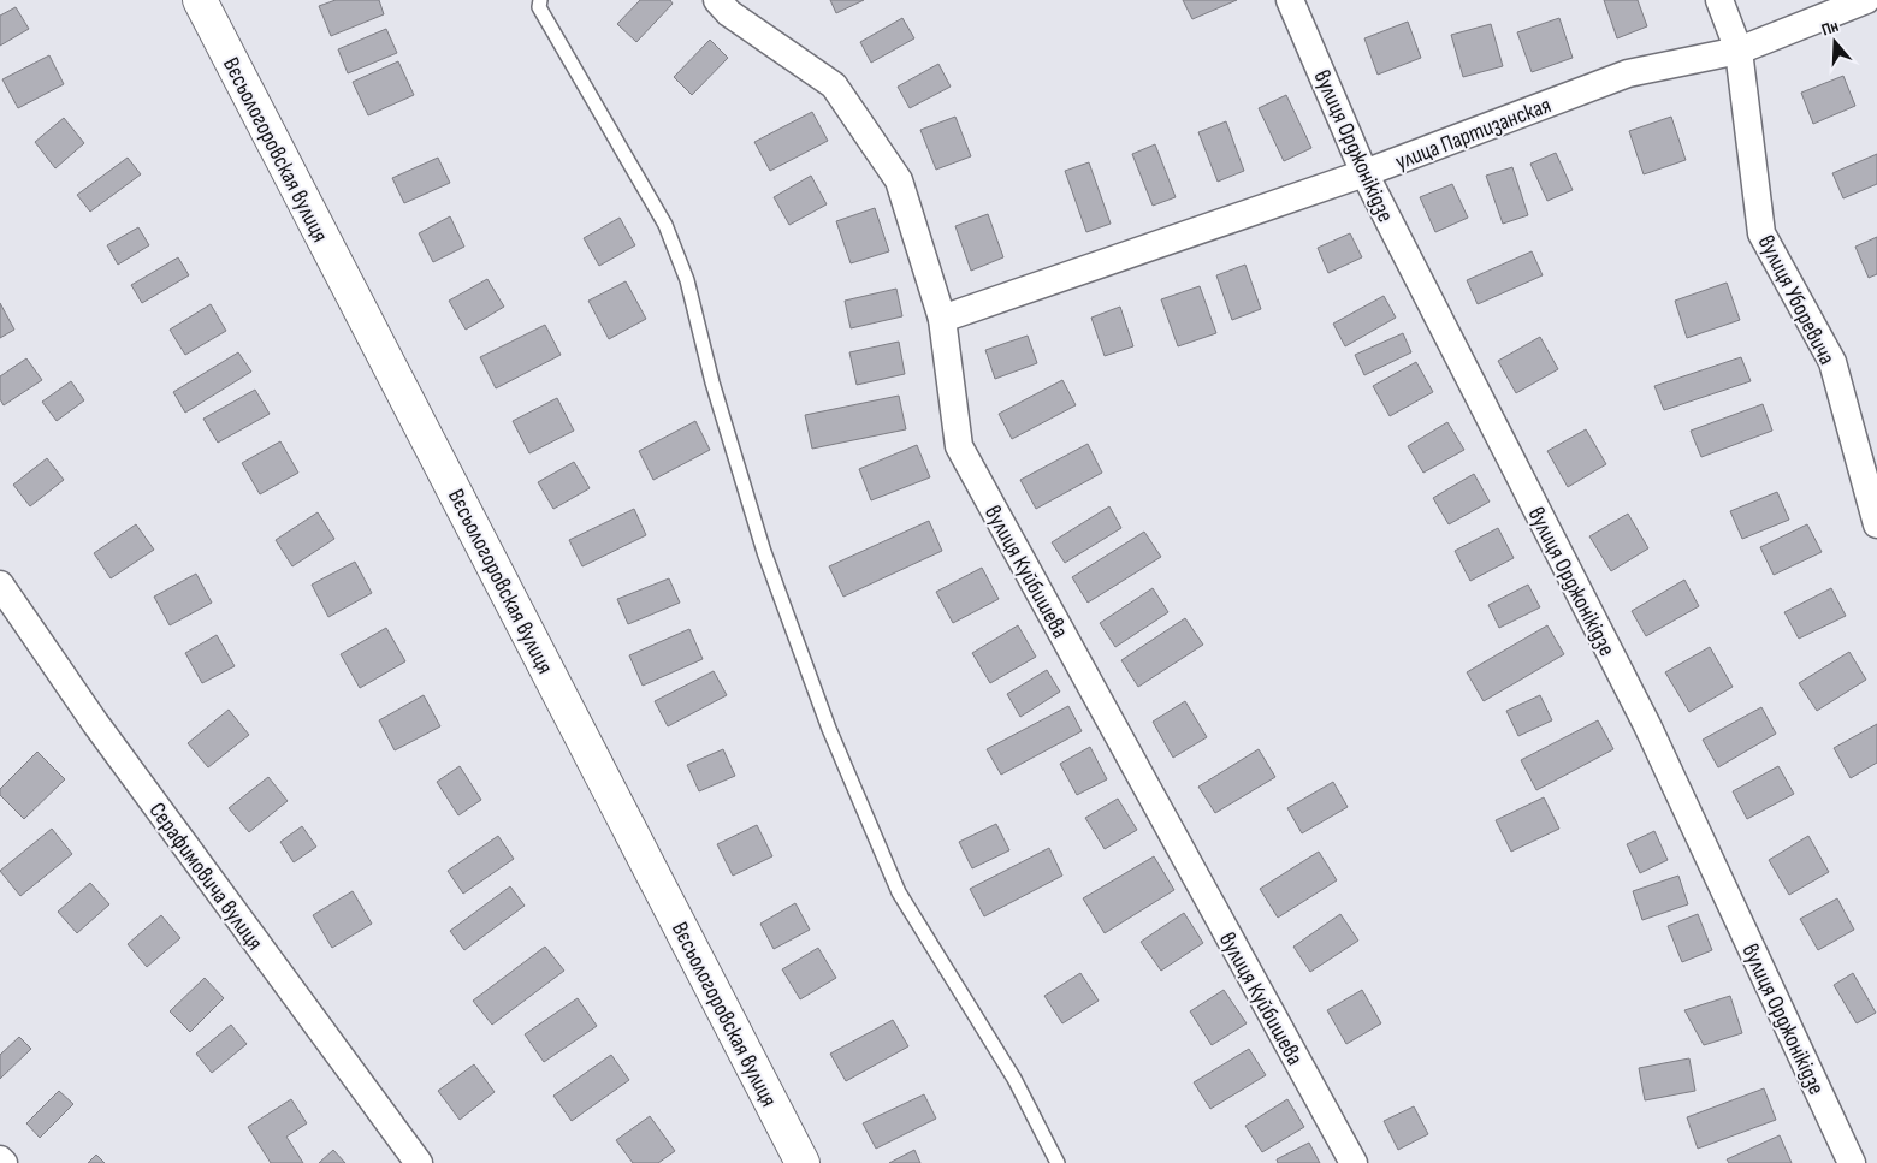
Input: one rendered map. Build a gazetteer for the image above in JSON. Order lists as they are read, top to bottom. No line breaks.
{"streets":{"street":["улица Партизанская","вулиця Орджонікідзе","Вєсьологоровская вулиця","вулиця Уборевича","вулиця Куйбишева","Серафимовича вулиця"]},"crossings":[["улица Партизанская","вулиця Орджонікідзе"],["улица Партизанская","вулиця Уборевича"],["улица Партизанская","вулиця Куйбишева"]],"north":"top"}
